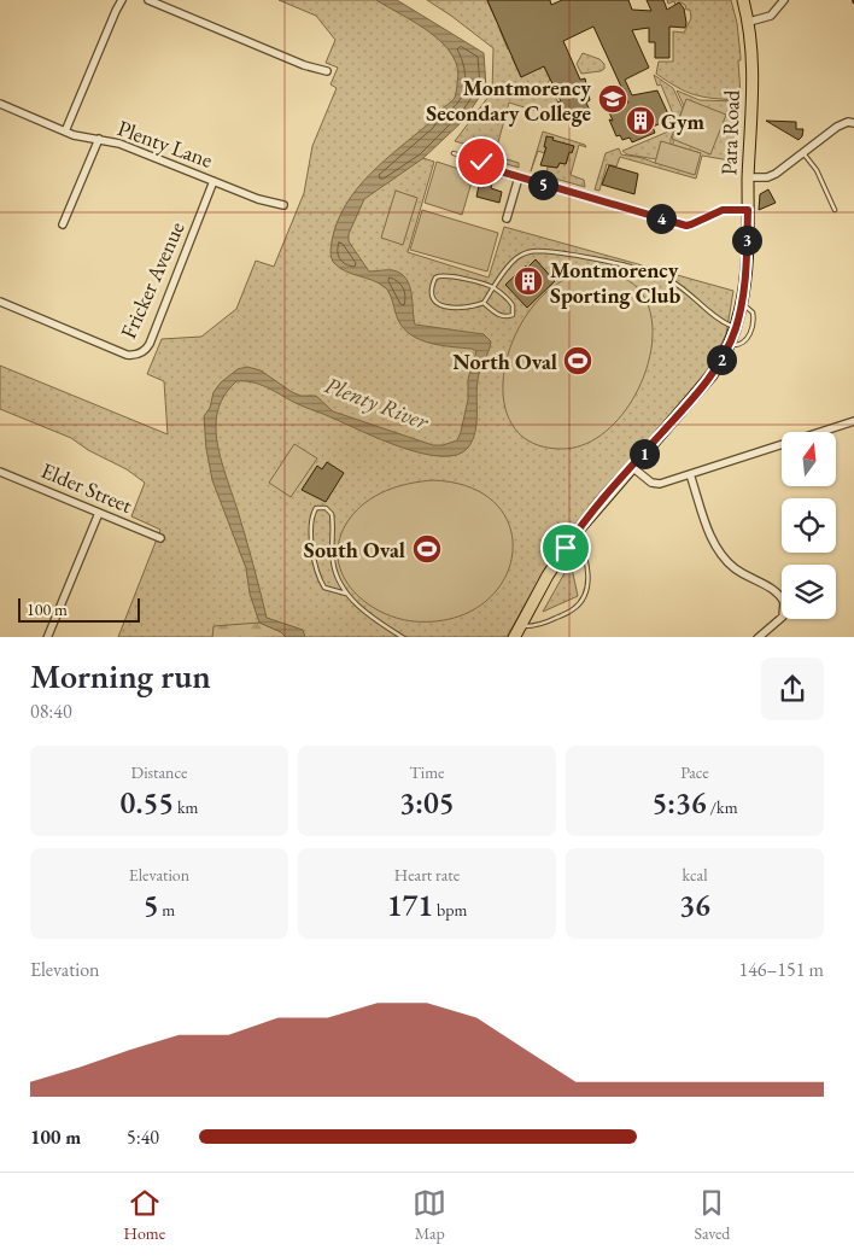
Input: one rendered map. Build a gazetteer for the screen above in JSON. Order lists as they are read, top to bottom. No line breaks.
{"streets":{"main road":["Para Road"],"street":["Plenty Lane","Fricker Avenue","Elder Street"]},"crossings":[["Plenty Lane","Fricker Avenue"]],"water":["Plenty River"],"places":{"school or university":["Montmorency Secondary College"],"building":["Gym","Montmorency Sporting Club"],"sports":["North Oval","South Oval"]},"scale_bar":"100 m","north":"top","page":{"pins":["5","4","3","2","1"],"scale":"100 m","heading":["Morning run","08:40"],"stats":[["Distance","0.55 km"],["Time","3:05"],["Pace","5:36 /km"],["Elevation","5 m"],["Heart rate","171 bpm"],["kcal","36"]],"chart":["Elevation","146–151 m"],"list":[{"name":"100 m","note":"5:40"}],"tabs":["Home","Map","Saved"]}}
